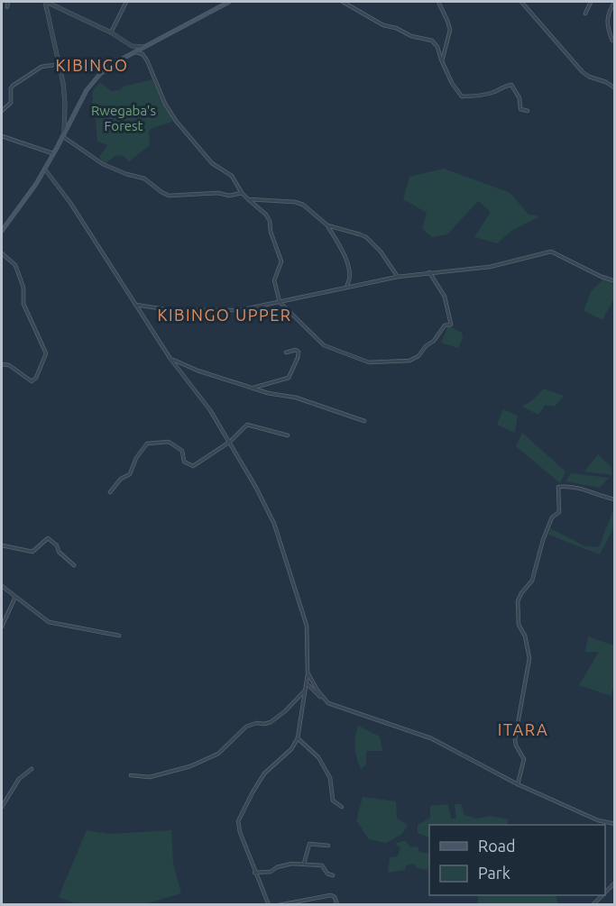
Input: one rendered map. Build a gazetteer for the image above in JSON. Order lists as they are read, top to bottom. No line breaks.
{"districts":["KIBINGO","KIBINGO UPPER","ITARA"],"parks":["Rwegaba's Forest"],"legend":["Road","Park"]}
